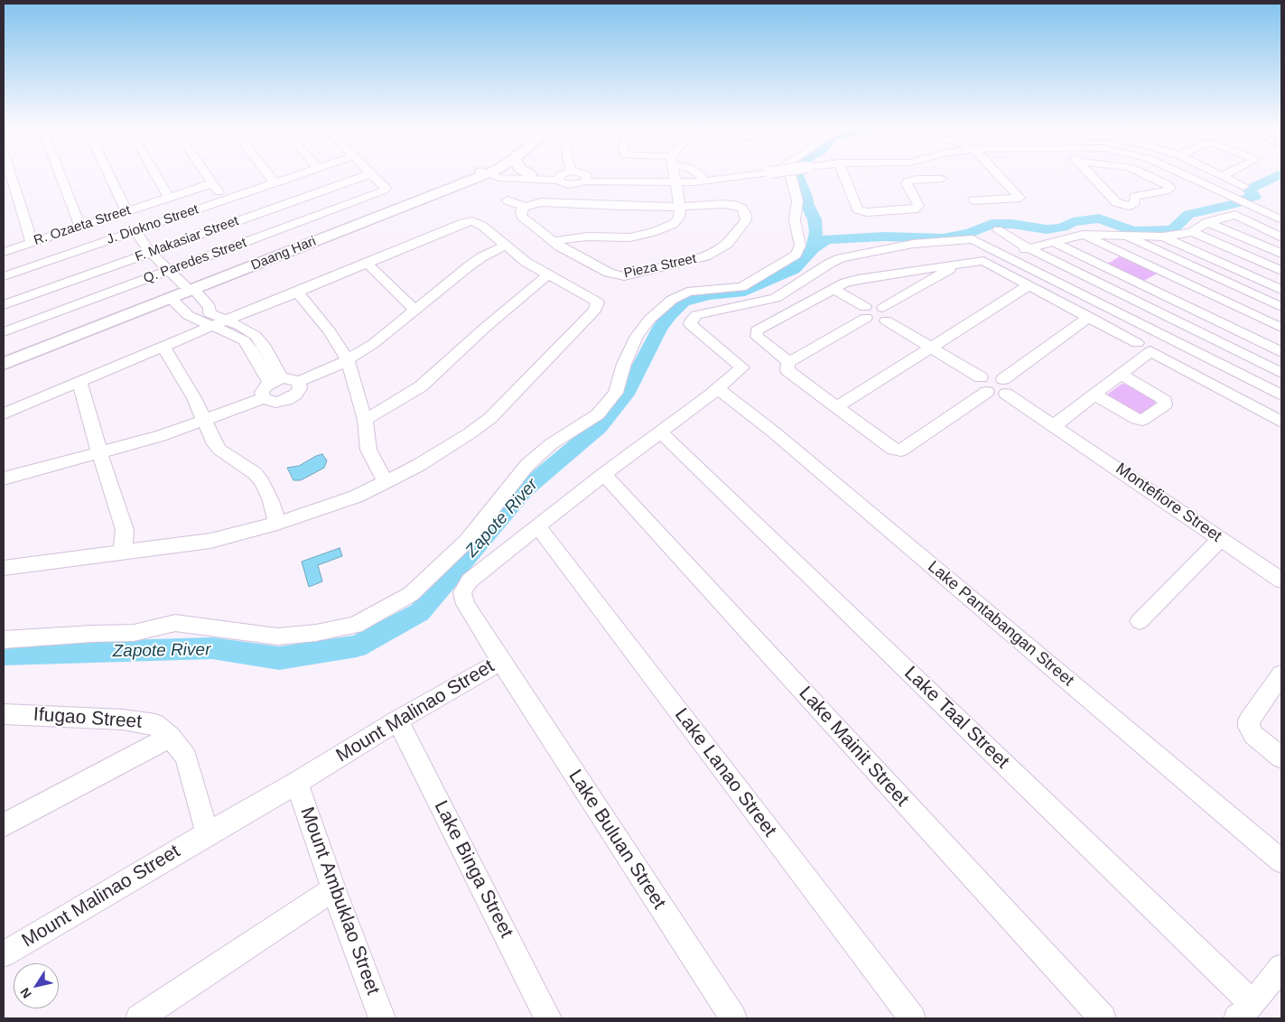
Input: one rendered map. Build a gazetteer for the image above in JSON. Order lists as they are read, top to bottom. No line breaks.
{"streets":{"main road":["Daang Hari"],"street":["J. Diokno Street","R. Ozaeta Street","F. Makasiar Street","Q. Paredes Street","Pieza Street","Montefiore Street","Lake Pantabangan Street","Mount Malinao Street","Lake Taal Street","Ifugao Street","Lake Mainit Street","Lake Lanao Street","Lake Buluan Street","Lake Binga Street","Mount Ambuklao Street"]},"crossings":[["Lake Pantabangan Street","Mount Malinao Street"],["Mount Malinao Street","Lake Taal Street"],["Mount Malinao Street","Ifugao Street"],["Mount Malinao Street","Lake Mainit Street"],["Mount Malinao Street","Lake Lanao Street"],["Mount Malinao Street","Lake Buluan Street"],["Mount Malinao Street","Lake Binga Street"],["Mount Malinao Street","Mount Ambuklao Street"]],"water":["Zapote River"],"north":"bottom left"}
